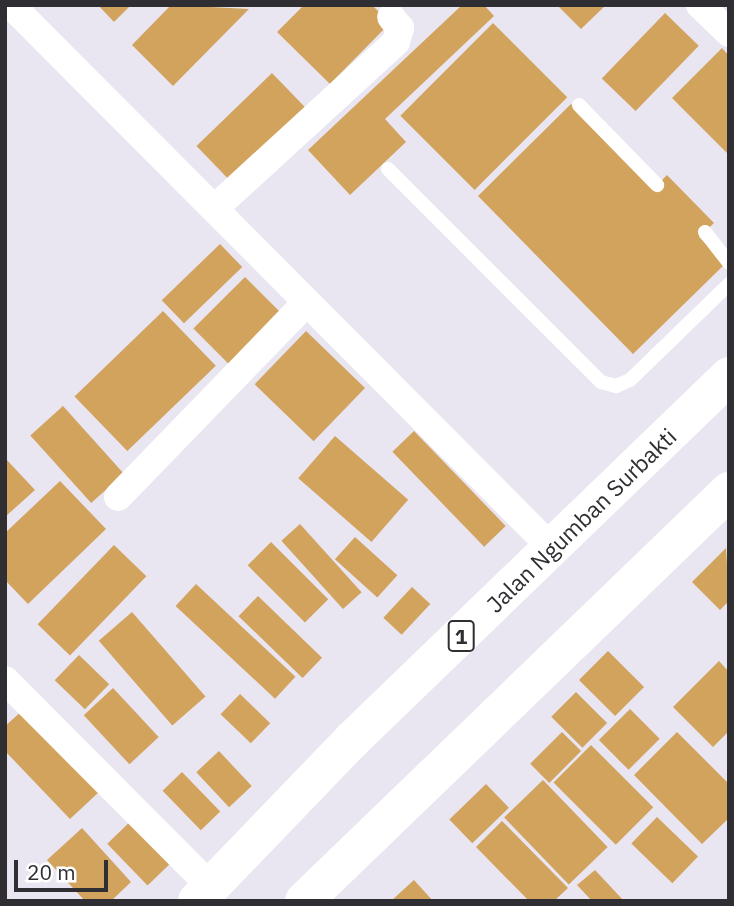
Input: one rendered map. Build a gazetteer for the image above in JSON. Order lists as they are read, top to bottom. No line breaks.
{"streets":{"highway":["Jalan Ngumban Surbakti","1"]},"scale_bar":"20 m"}
